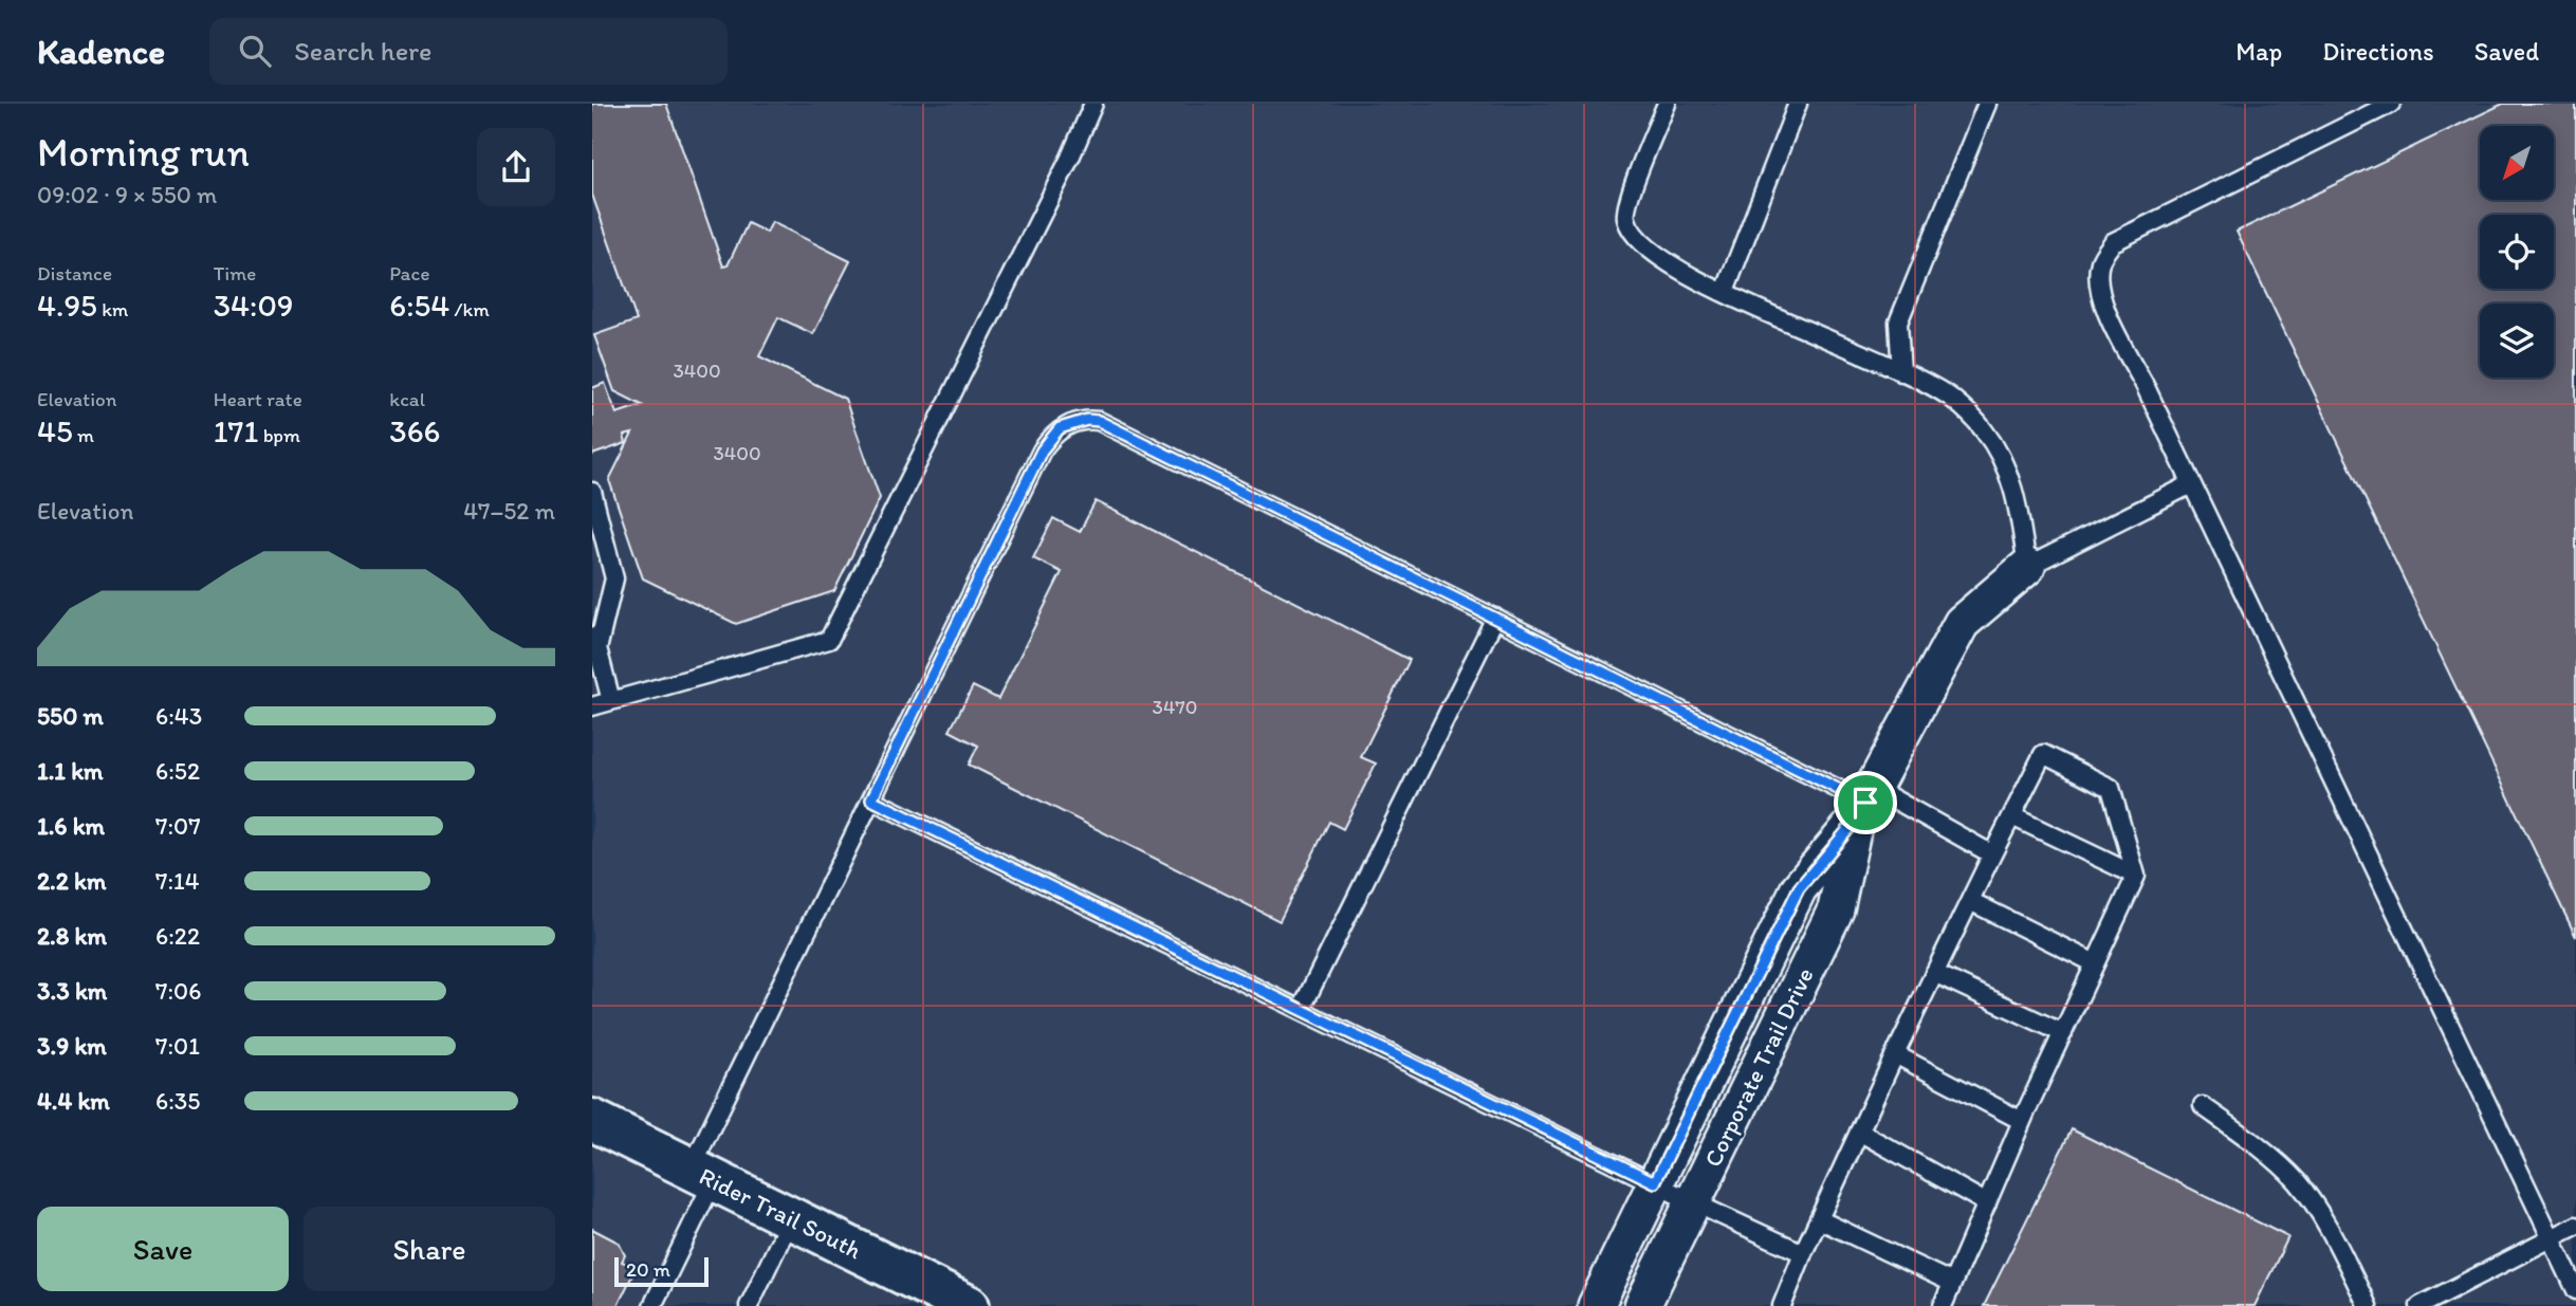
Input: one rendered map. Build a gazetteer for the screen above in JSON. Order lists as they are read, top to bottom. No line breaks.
{"streets":{"street":["Corporate Trail Drive","Rider Trail South"]},"house_numbers":["3400","3400","3470"],"scale_bar":"20 m","north":"bottom left","page":{"header":"Kadence","search":"Search here","nav":["Map","Directions","Saved"],"heading":["Morning run","09:02 · 9 × 550 m"],"stats":[["Distance","4.95 km"],["Time","34:09"],["Pace","6:54 /km"],["Elevation","45 m"],["Heart rate","171 bpm"],["kcal","366"]],"chart":["Elevation","47–52 m"],"list":[{"name":"550 m","note":"6:43"},{"name":"1.1 km","note":"6:52"},{"name":"1.6 km","note":"7:07"},{"name":"2.2 km","note":"7:14"},{"name":"2.8 km","note":"6:22"},{"name":"3.3 km","note":"7:06"},{"name":"3.9 km","note":"7:01"},{"name":"4.4 km","note":"6:35"}],"buttons":["Save","Share"],"scale":"20 m"}}
